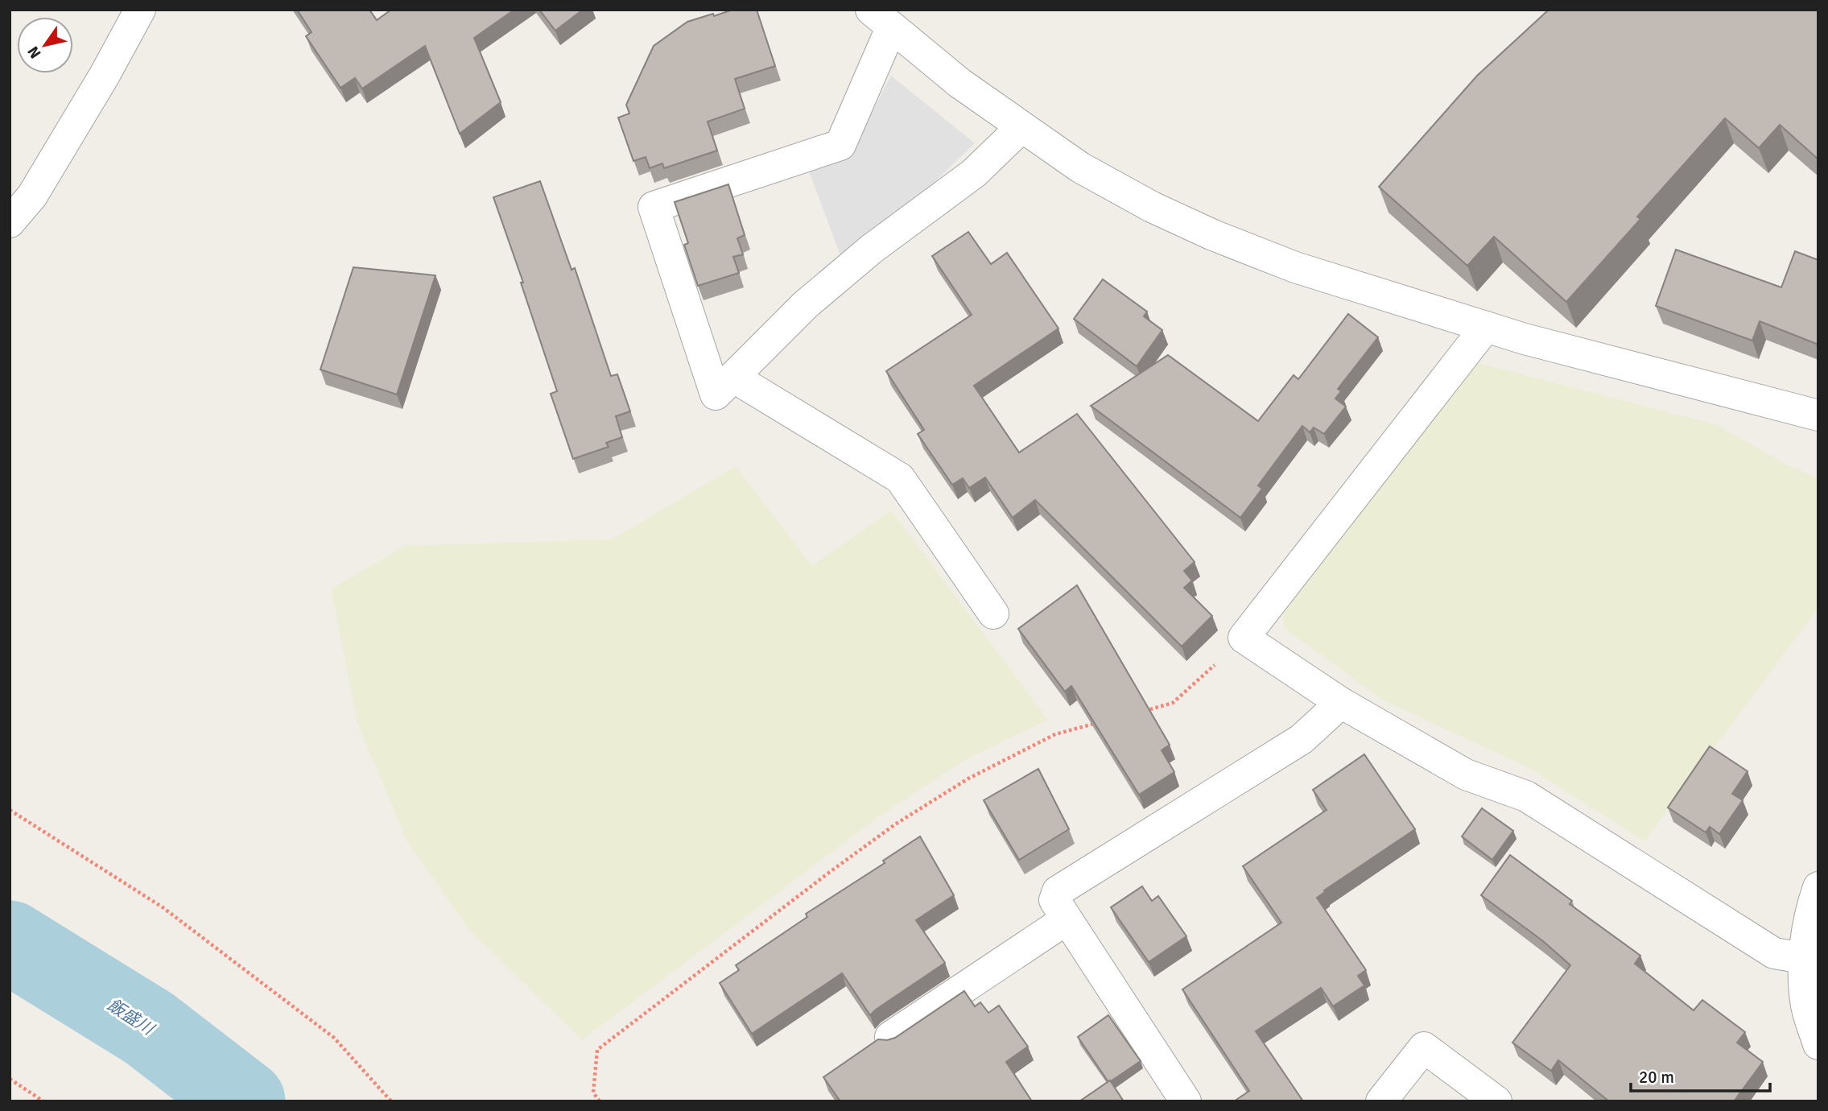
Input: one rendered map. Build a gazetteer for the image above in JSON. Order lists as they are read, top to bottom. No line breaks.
{"water":["飯盛川"],"scale_bar":"20 m","north":"bottom left"}
